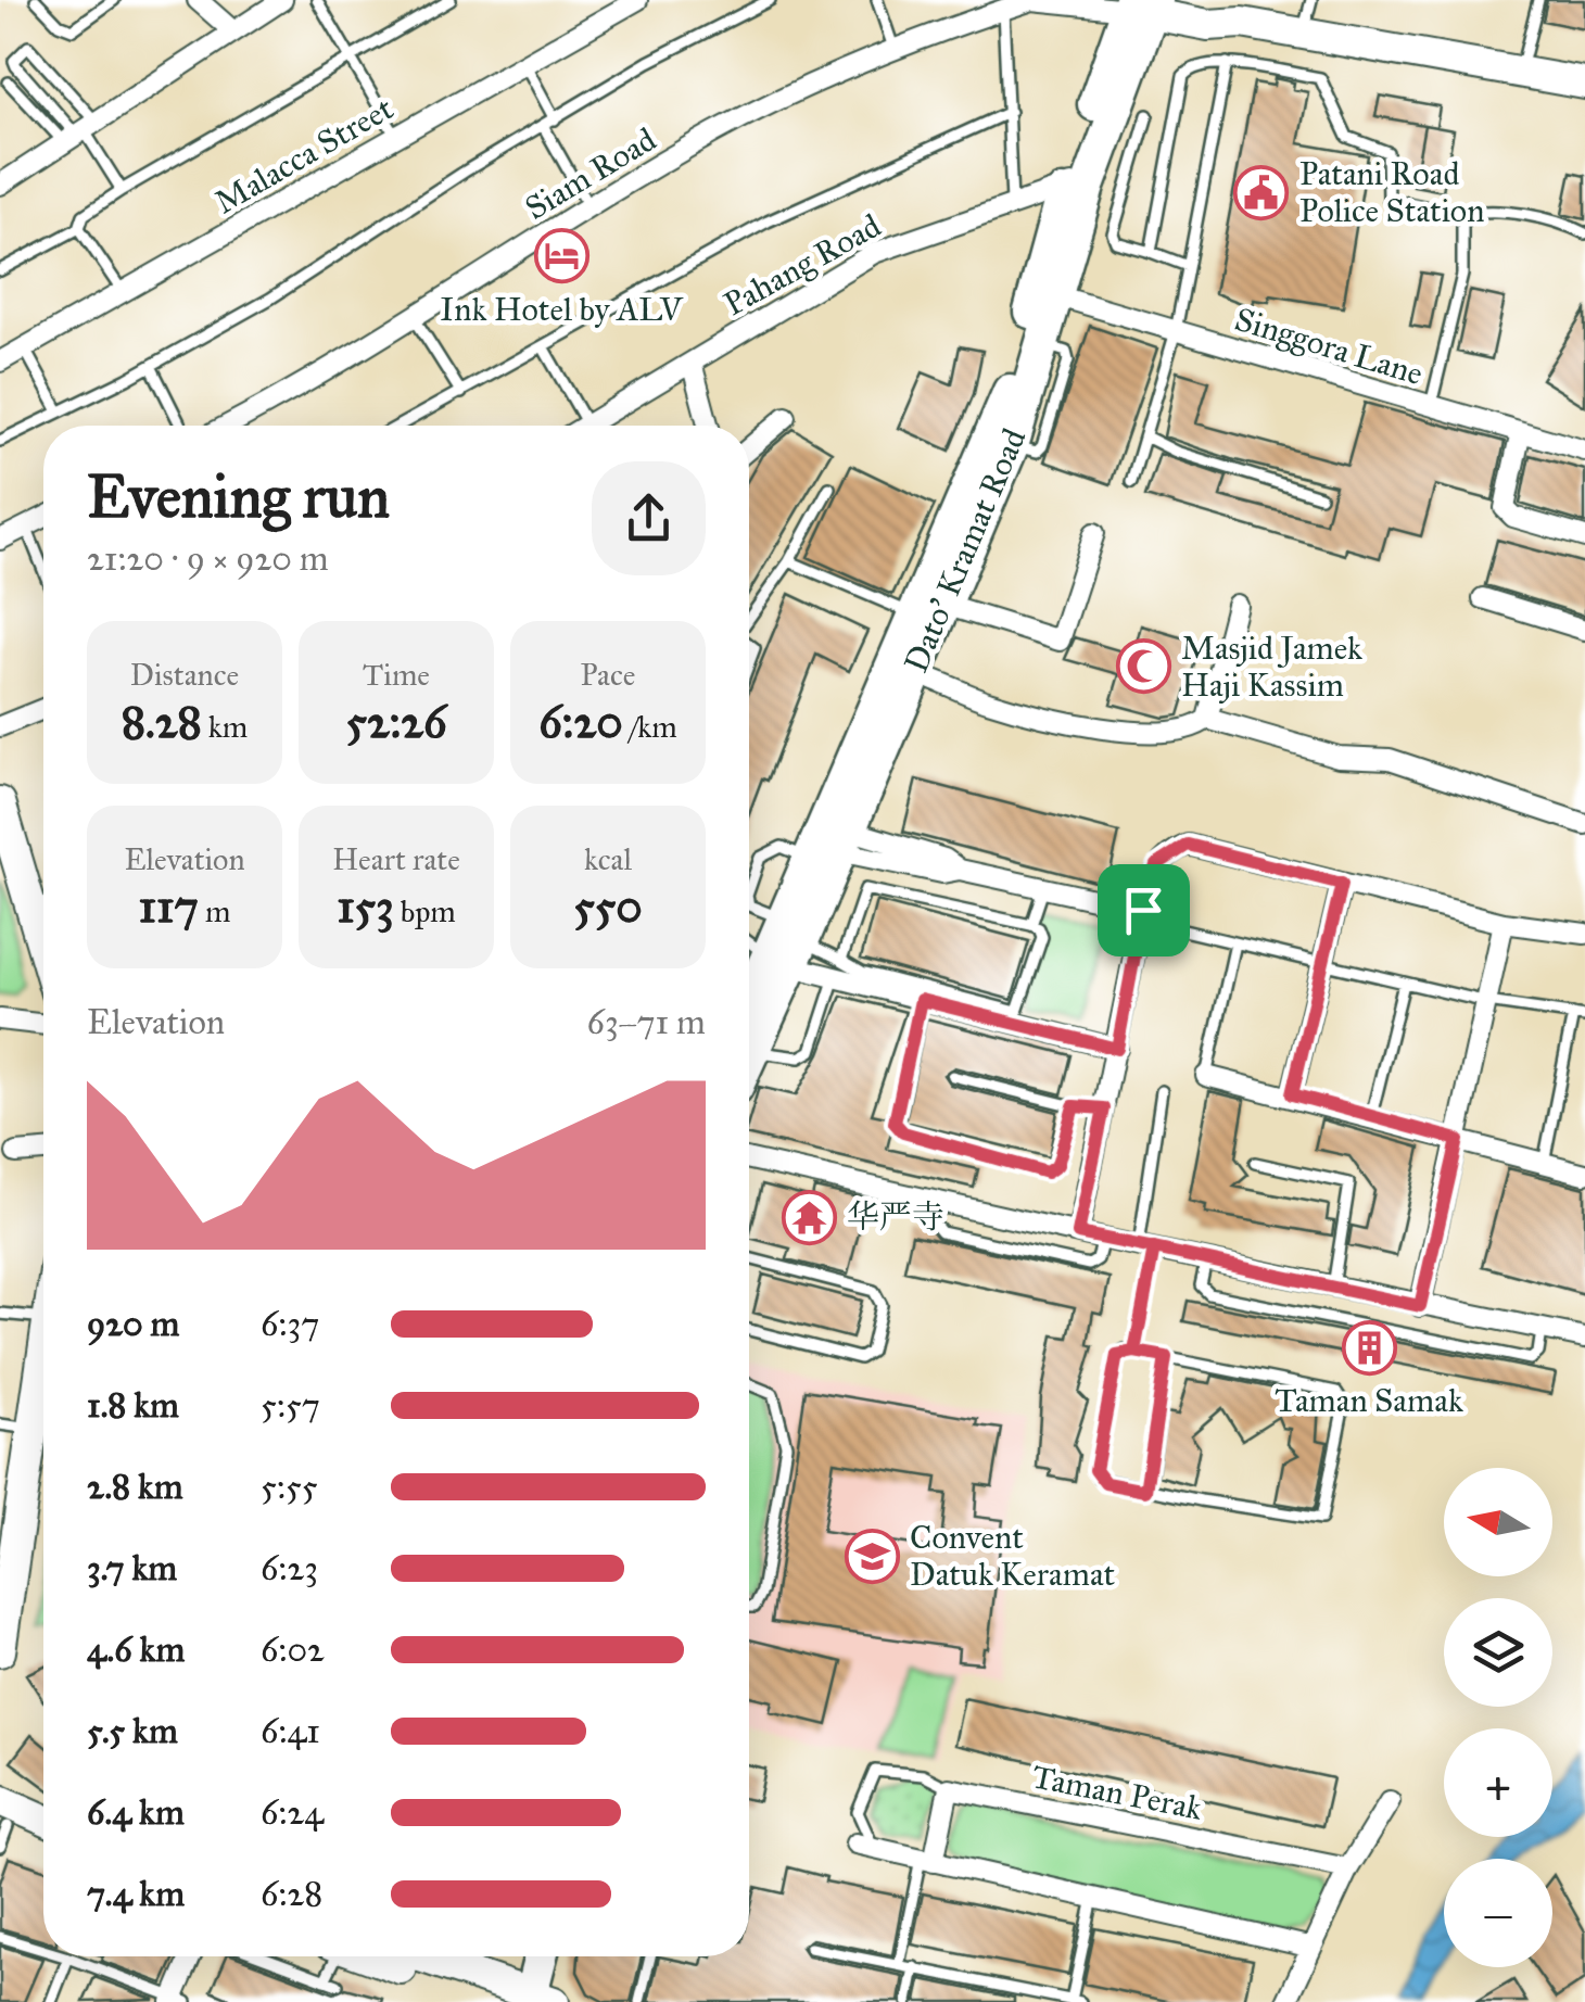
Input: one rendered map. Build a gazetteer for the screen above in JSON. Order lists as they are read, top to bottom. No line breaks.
{"streets":{"main road":["Dato' Kramat Road"],"street":["Malacca Street","Siam Road","Pahang Road","Singgora Lane","Taman Perak"]},"crossings":[["Siam Road","Dato' Kramat Road"],["Pahang Road","Dato' Kramat Road"],["Singgora Lane","Dato' Kramat Road"]],"places":{"public building":["Patani Road Police Station"],"hotel":["Ink Hotel by ALV"],"mosque":["Masjid Jamek Haji Kassim"],"temple":["华严寺"],"building":["Taman Samak"],"school or university":["Convent Datuk Keramat"]},"north":"left","page":{"heading":["Evening run","21:20 · 9 × 920 m"],"stats":[["Distance","8.28 km"],["Time","52:26"],["Pace","6:20 /km"],["Elevation","117 m"],["Heart rate","153 bpm"],["kcal","550"]],"chart":["Elevation","63–71 m"],"list":[{"name":"920 m","note":"6:37"},{"name":"1.8 km","note":"5:57"},{"name":"2.8 km","note":"5:55"},{"name":"3.7 km","note":"6:23"},{"name":"4.6 km","note":"6:02"},{"name":"5.5 km","note":"6:41"},{"name":"6.4 km","note":"6:24"},{"name":"7.4 km","note":"6:28"}],"map_buttons":["+","−"]}}
